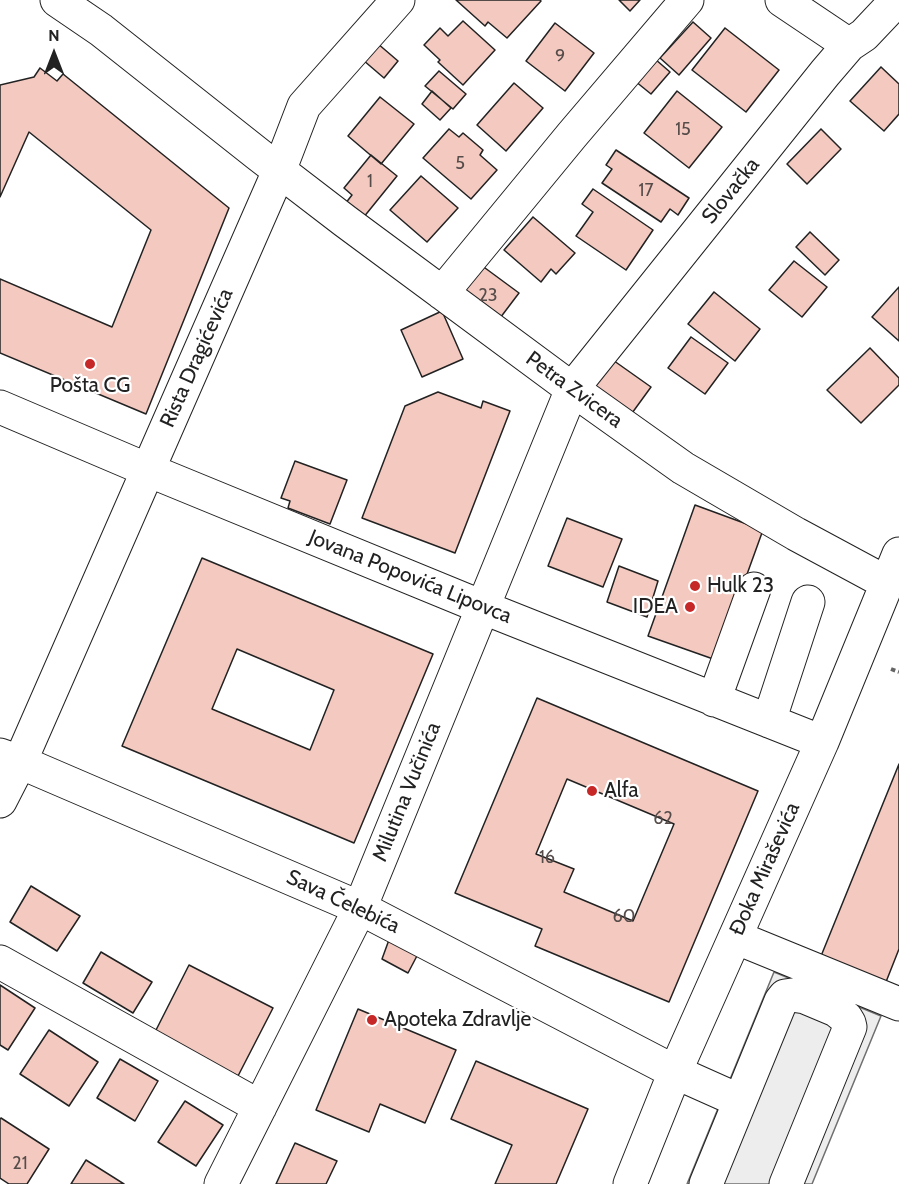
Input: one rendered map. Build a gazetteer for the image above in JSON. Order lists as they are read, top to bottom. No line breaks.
{"streets":{"street":["Slovačka","Rista Dragićevića","Petra Zvicera","Jovana Popovića Lipovca","Milutina Vučinića","Đoka Miraševića","Sava Čelebića"]},"crossings":[["Slovačka","Petra Zvicera"],["Slovačka","Milutina Vučinića"],["Rista Dragićevića","Petra Zvicera"],["Rista Dragićevića","Jovana Popovića Lipovca"],["Rista Dragićevića","Sava Čelebića"],["Petra Zvicera","Milutina Vučinića"],["Petra Zvicera","Đoka Miraševića"],["Jovana Popovića Lipovca","Milutina Vučinića"],["Jovana Popovića Lipovca","Đoka Miraševića"],["Milutina Vučinića","Sava Čelebića"],["Đoka Miraševića","Sava Čelebića"]],"places":["Pošta CG","Hulk 23","IDEA","Alfa","Apoteka Zdravlje"],"house_numbers":["9","15","5","1","17","23","62","16","60","21"],"north":"top"}
